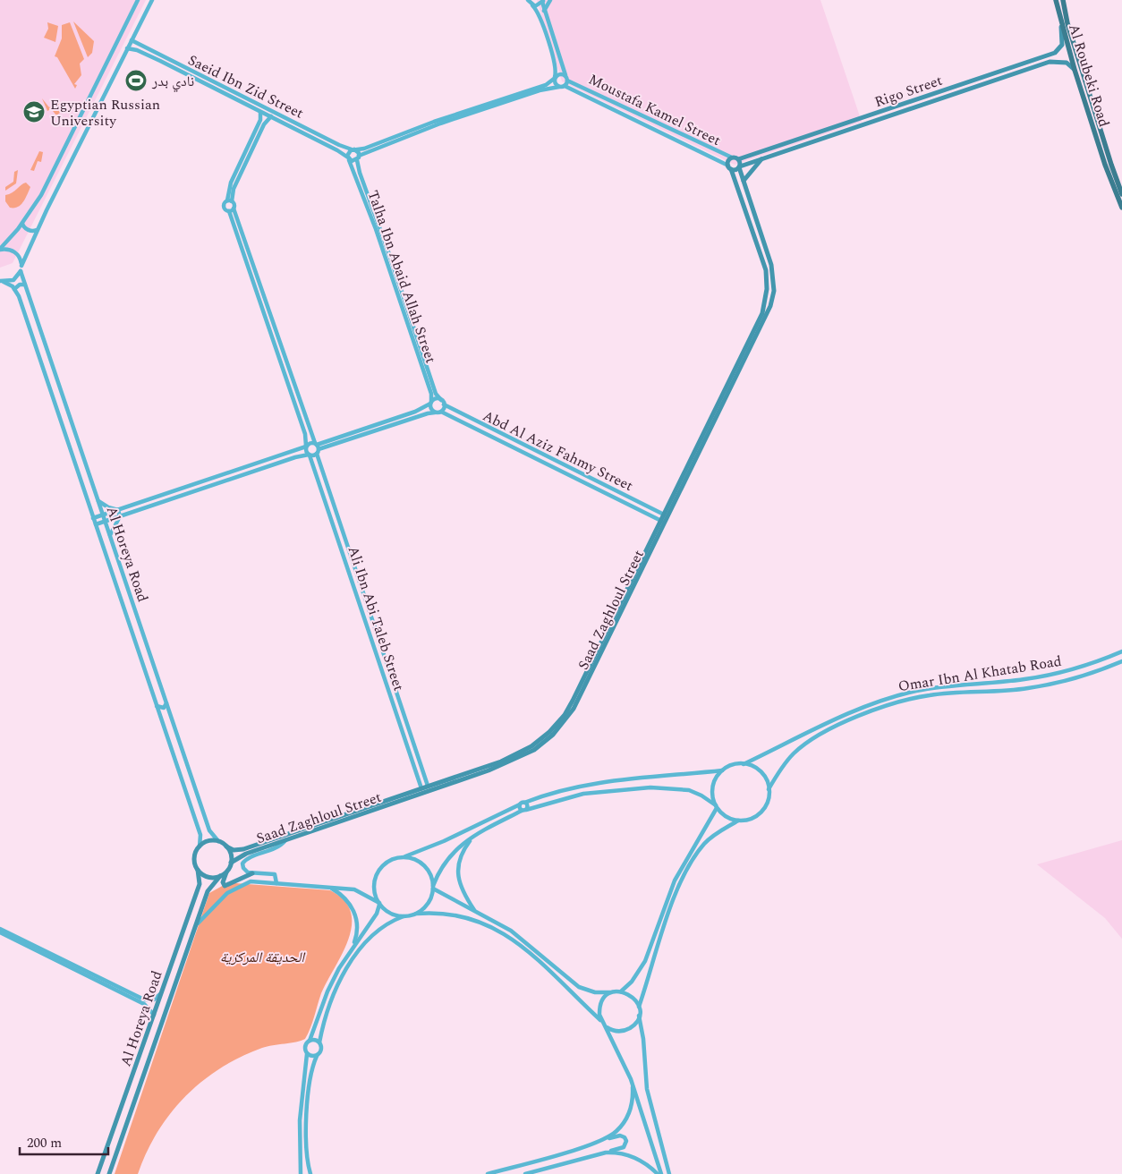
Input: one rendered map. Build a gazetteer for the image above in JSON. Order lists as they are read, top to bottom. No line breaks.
{"streets":{"main road":["Al Roubeki Road","Rigo Street","Al Horeya Road","Saad Zaghloul Street"],"street":["Saeid Ibn Zid Street","Moustafa Kamel Street","Talha Ibn Abaid Allah Street","Abd Al Aziz Fahmy Street","Ali Ibn Abi Taleb Street","Omar Ibn Al Khatab Road"]},"crossings":[["Al Roubeki Road","Rigo Street"],["Saeid Ibn Zid Street","Moustafa Kamel Street"],["Saeid Ibn Zid Street","Talha Ibn Abaid Allah Street"],["Rigo Street","Moustafa Kamel Street"],["Rigo Street","Saad Zaghloul Street"],["Moustafa Kamel Street","Saad Zaghloul Street"],["Talha Ibn Abaid Allah Street","Abd Al Aziz Fahmy Street"],["Abd Al Aziz Fahmy Street","Saad Zaghloul Street"],["Al Horeya Road","Saad Zaghloul Street"],["Saad Zaghloul Street","Ali Ibn Abi Taleb Street"]],"parks":["الحديقة المركزية"],"places":{"sports":["نادي بدر"],"school or university":["Egyptian Russian University"]},"scale_bar":"200 m"}
